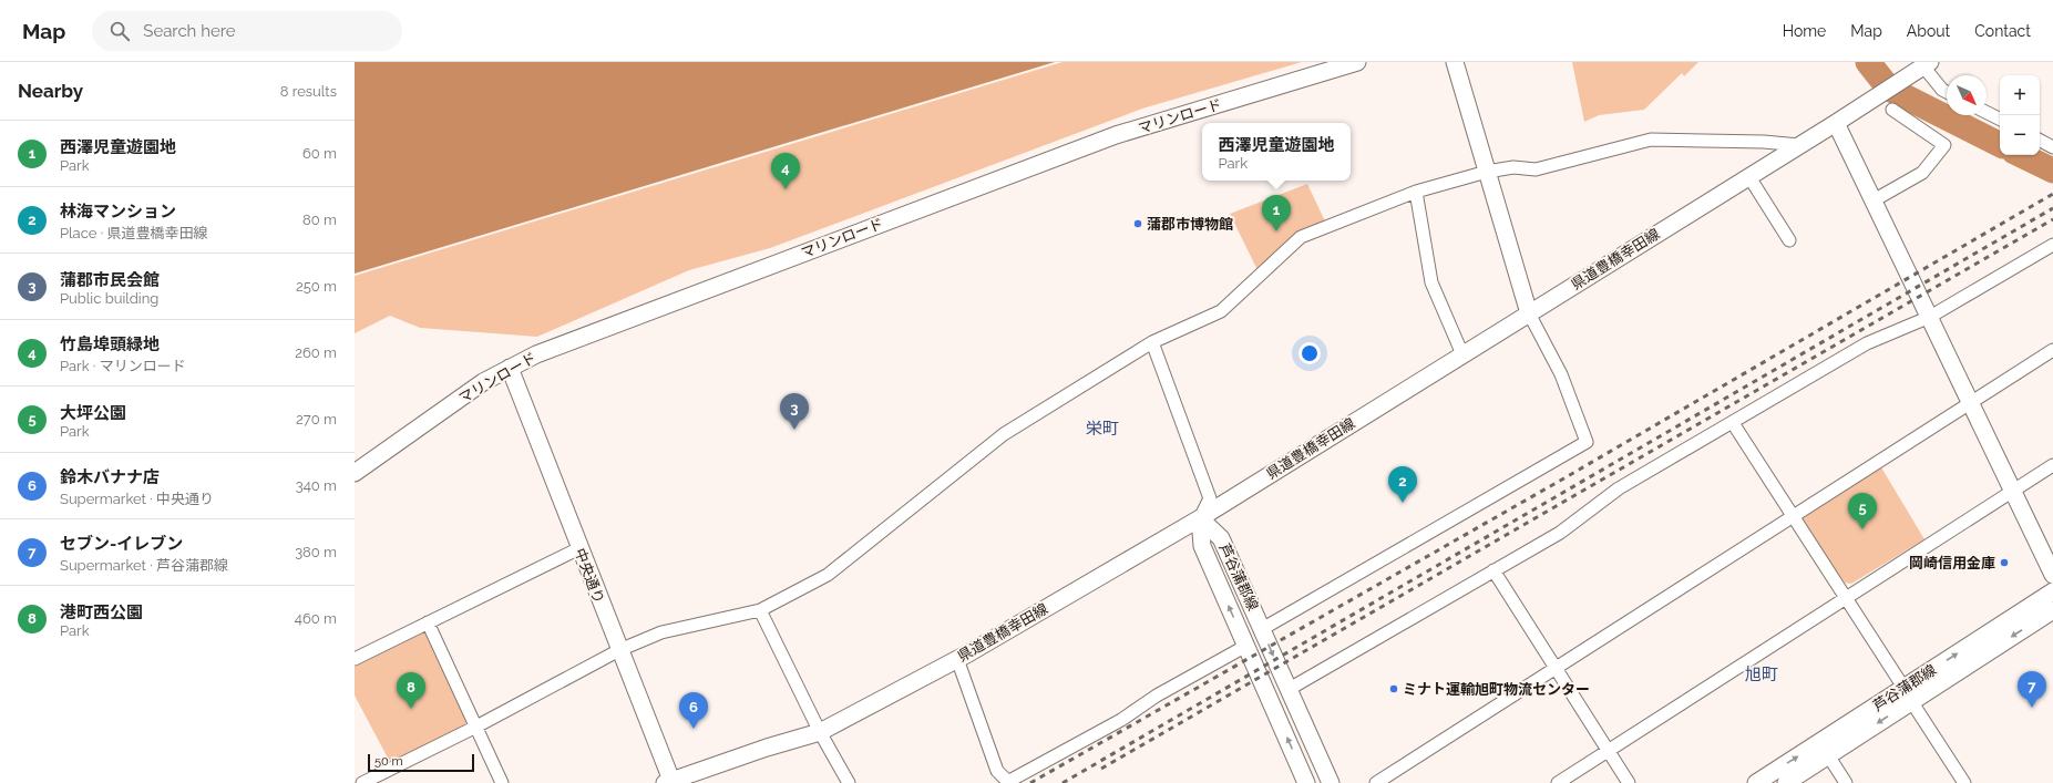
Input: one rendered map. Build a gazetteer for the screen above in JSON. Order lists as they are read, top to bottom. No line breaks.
{"streets":{"main road":["マリンロード","県道豊橋幸田線","中央通り","芦谷蒲郡線"]},"crossings":[["マリンロード","中央通り"],["県道豊橋幸田線","中央通り"],["県道豊橋幸田線","芦谷蒲郡線"]],"districts":["栄町","旭町"],"places":["蒲郡市博物館","岡崎信用金庫","ミナト運輸旭町物流センター"],"scale_bar":"50 m","north":"bottom right","page":{"header":"Map","search":"Search here","nav":["Home","Map","About","Contact"],"heading":["Nearby","8 results"],"map_buttons":["+","−"],"list":[{"mark":"1","name":"西澤児童遊園地","note":"Park","value":"60 m"},{"mark":"2","name":"林海マンション","note":"Place · 県道豊橋幸田線","value":"80 m"},{"mark":"3","name":"蒲郡市民会館","note":"Public building","value":"250 m"},{"mark":"4","name":"竹島埠頭緑地","note":"Park · マリンロード","value":"260 m"},{"mark":"5","name":"大坪公園","note":"Park","value":"270 m"},{"mark":"6","name":"鈴木バナナ店","note":"Supermarket · 中央通り","value":"340 m"},{"mark":"7","name":"セブン-イレブン","note":"Supermarket · 芦谷蒲郡線","value":"380 m"},{"mark":"8","name":"港町西公園","note":"Park","value":"460 m"}],"popup":["西澤児童遊園地","Park"],"pins":["4","1","3","2","5","7","8","6"],"scale":"50 m"}}
